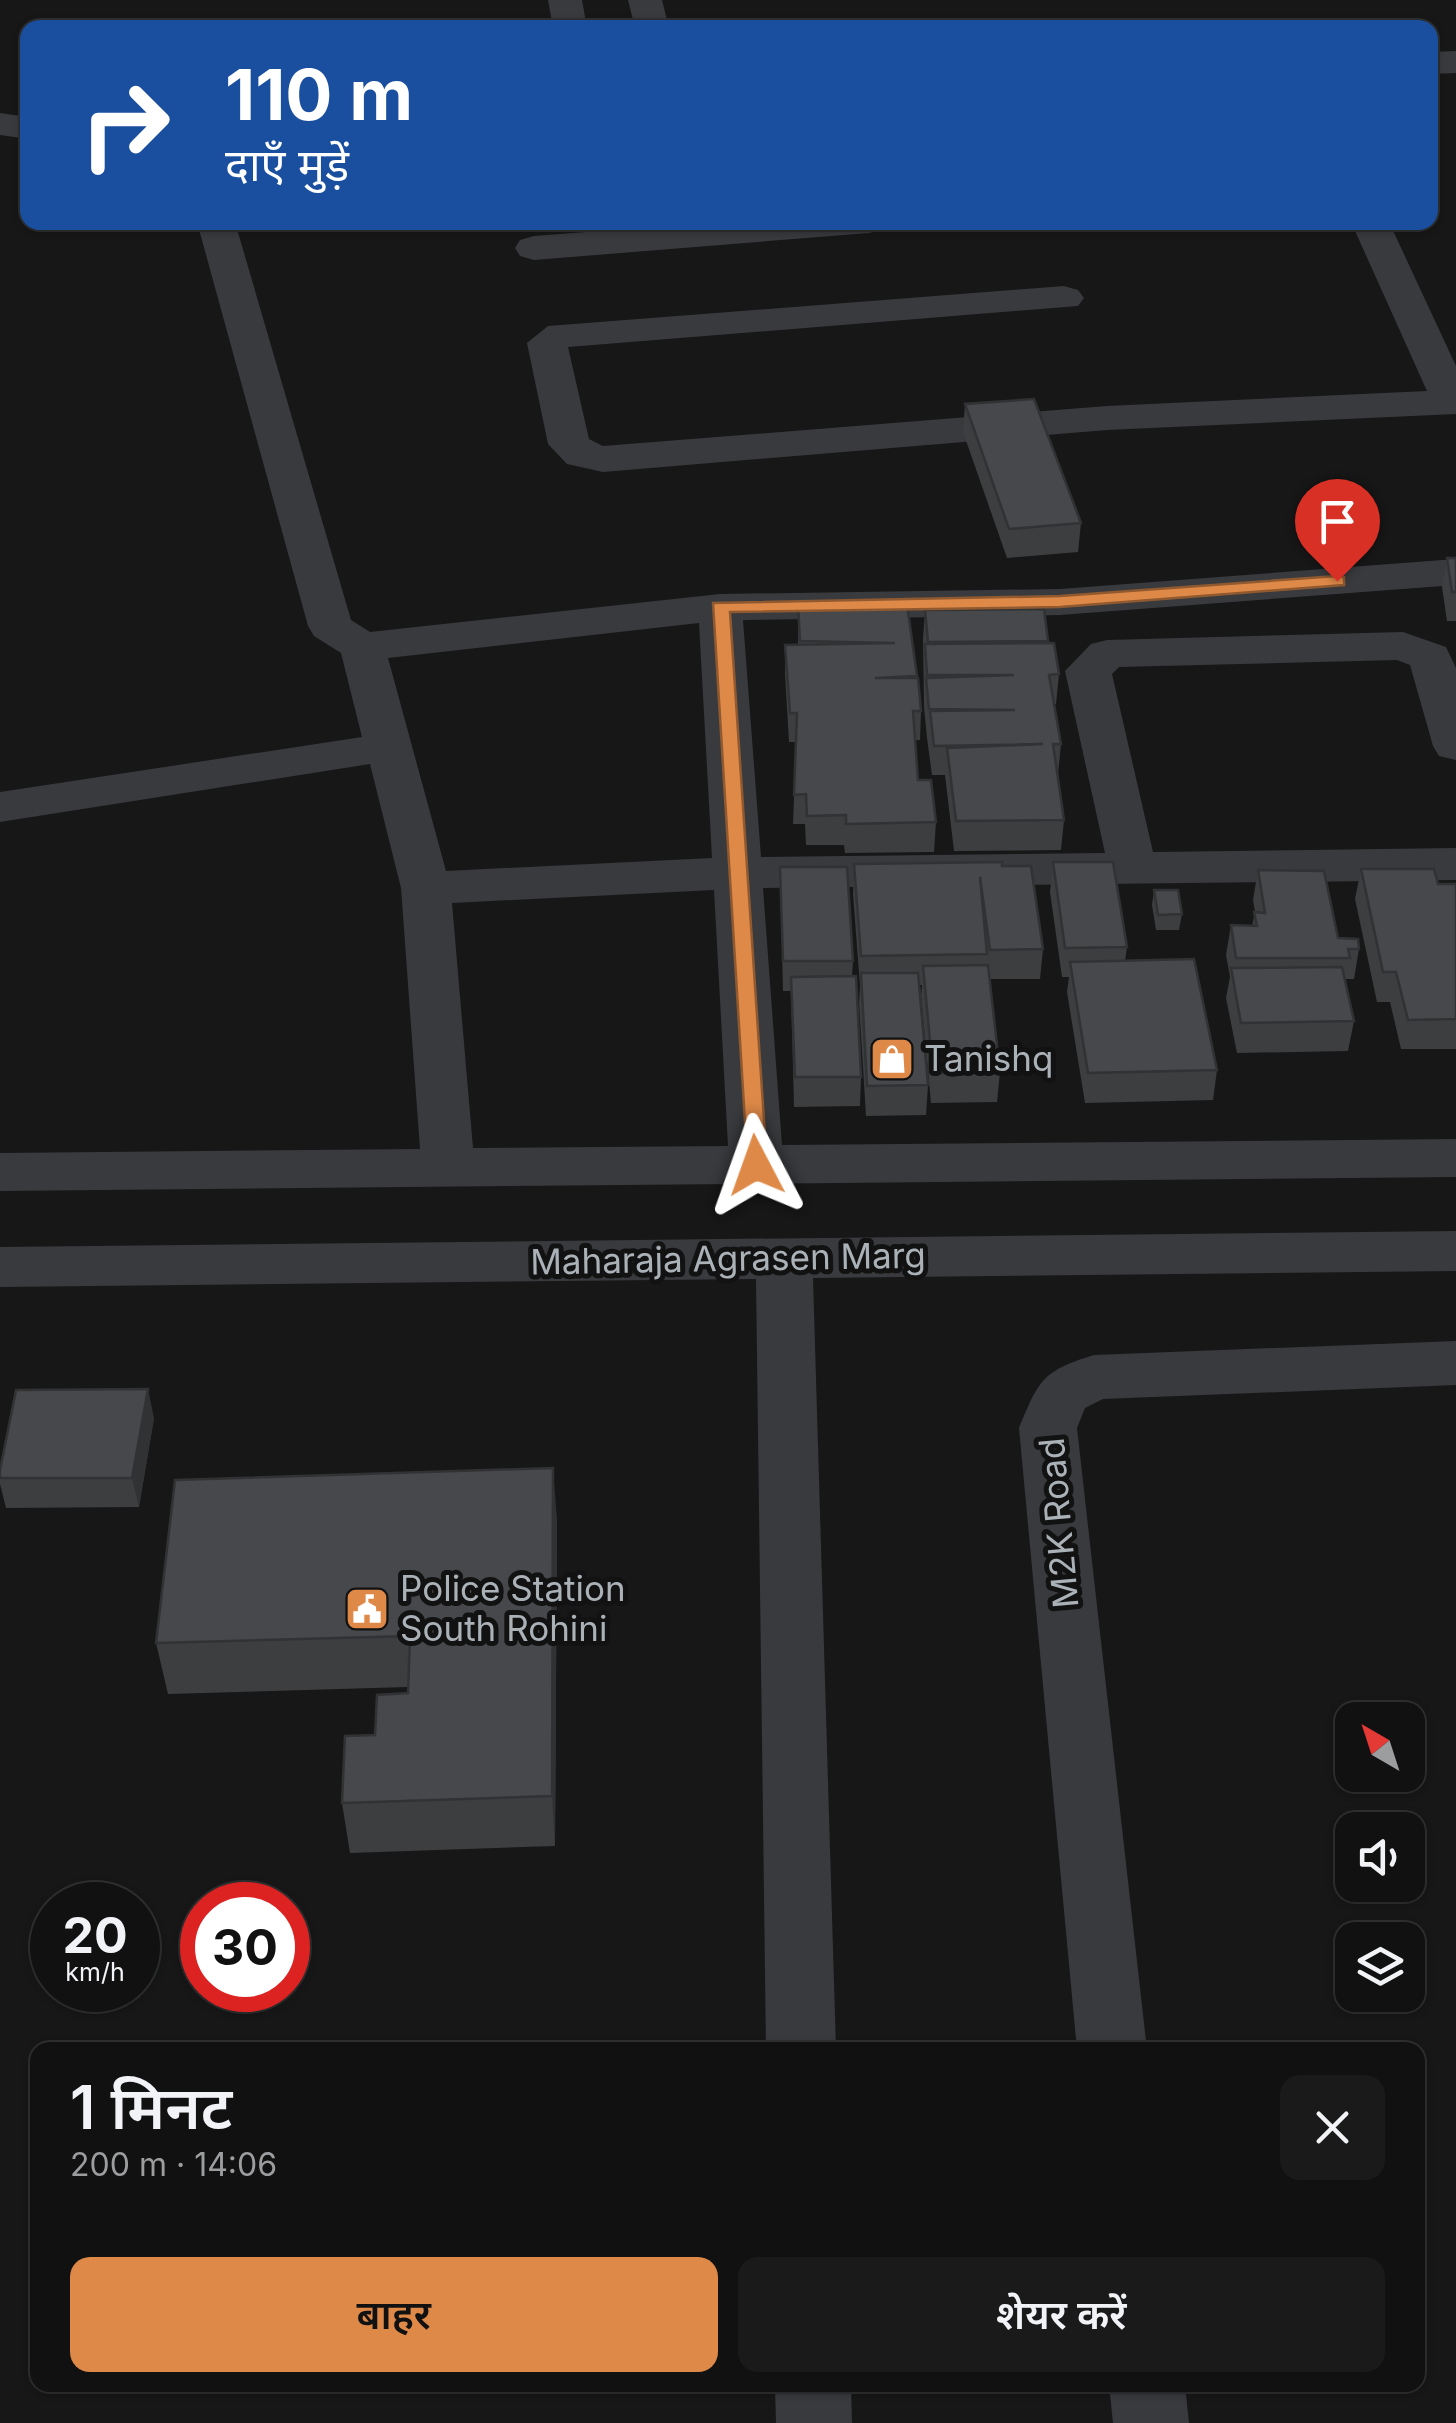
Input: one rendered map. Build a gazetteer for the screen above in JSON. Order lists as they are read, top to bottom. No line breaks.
{"streets":{"street":["Maharaja Agrasen Marg","M2K Road"]},"places":{"shop":["Tanishq"],"public building":["Police Station South Rohini"]},"north":"top left","page":{"turn":["110 m","दाएँ मुड़ें"],"speed":"20 km/h","limit":"30","heading":["1 मिनट","200 m · 14:06"],"buttons":["बाहर","शेयर करें"]}}
